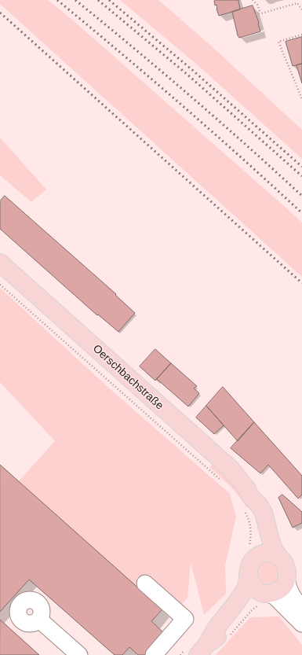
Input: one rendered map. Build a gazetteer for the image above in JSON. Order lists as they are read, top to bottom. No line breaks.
{"streets":{"main road":["Oerschbachstraße"]}}
